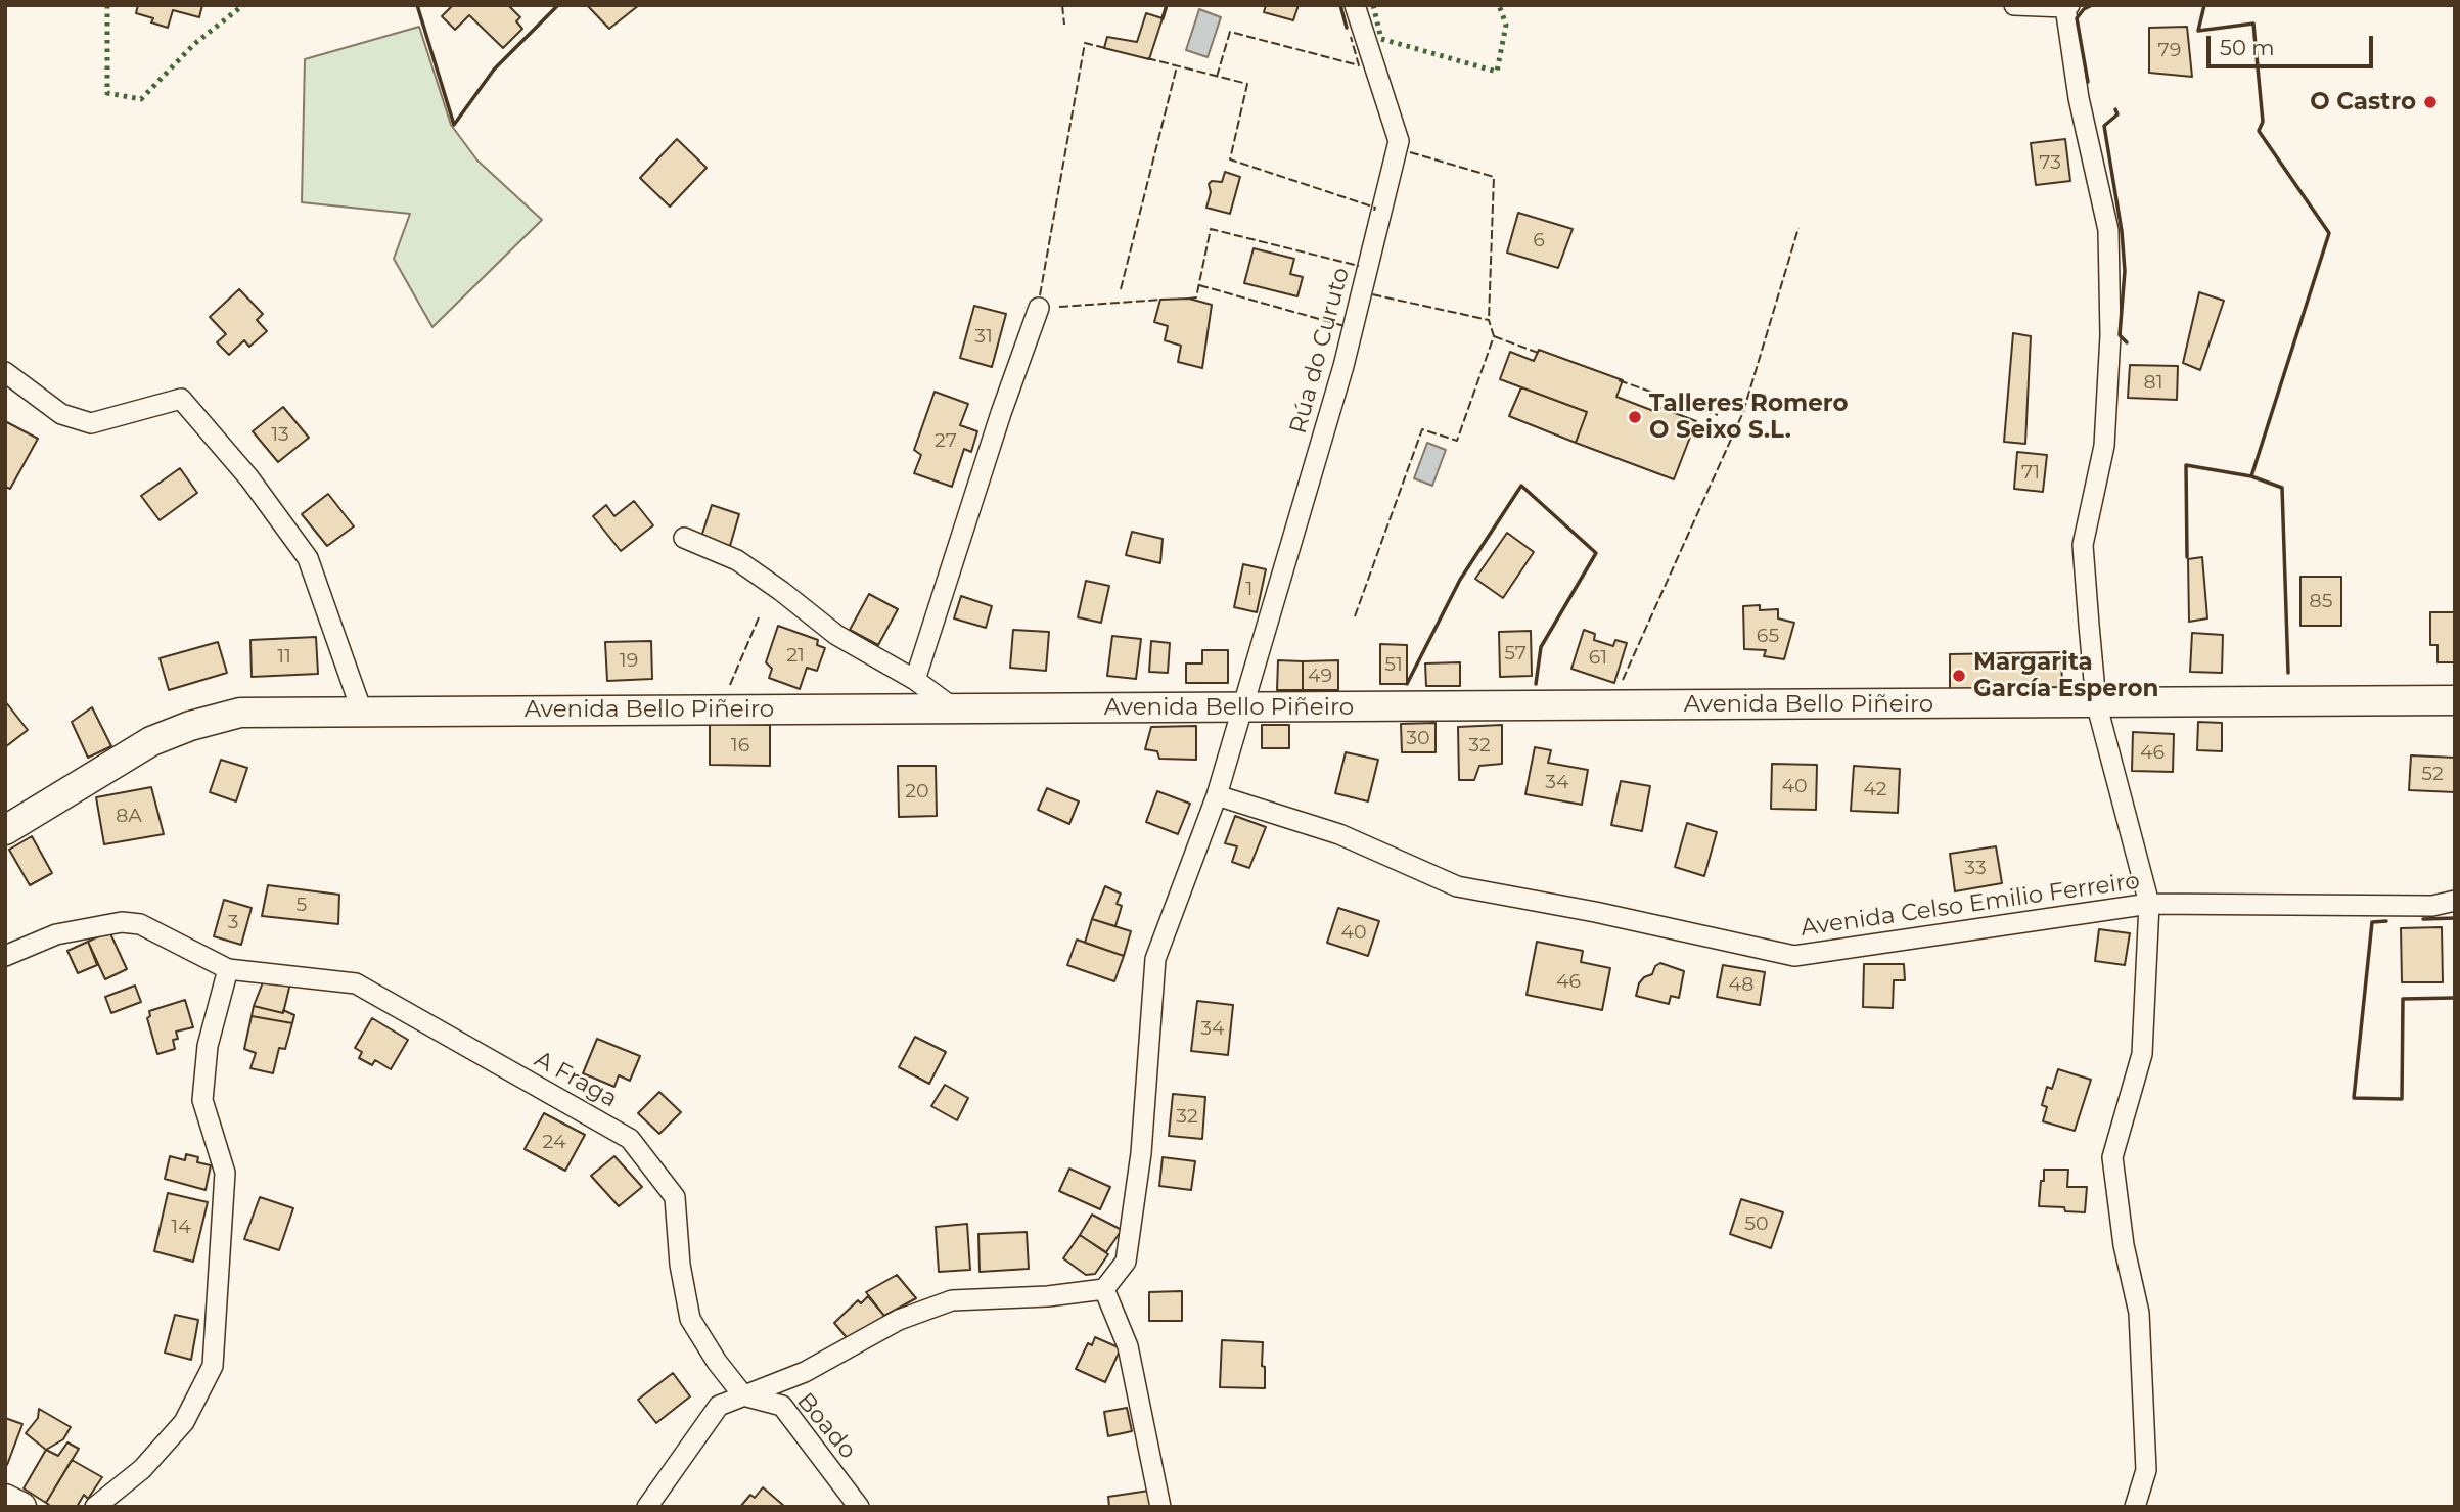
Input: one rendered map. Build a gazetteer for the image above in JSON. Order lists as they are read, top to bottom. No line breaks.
{"streets":{"street":["Rúa do Curuto","Avenida Bello Piñeiro","Avenida Celso Emilio Ferreiro","A Fraga","Boado"]},"crossings":[["Rúa do Curuto","Avenida Bello Piñeiro"],["A Fraga","Boado"]],"places":["O Castro","Talleres Romero O Seixo S.L.","Margarita García Esperon"],"house_numbers":["79","73","6","31","81","13","27","71","1","85","65","57","21","11","61","19","51","49","30","16","32","46","52","34","40","42","20","8A","33","5","3","40","46","48","34","32","24","50","14"],"scale_bar":"50 m"}
